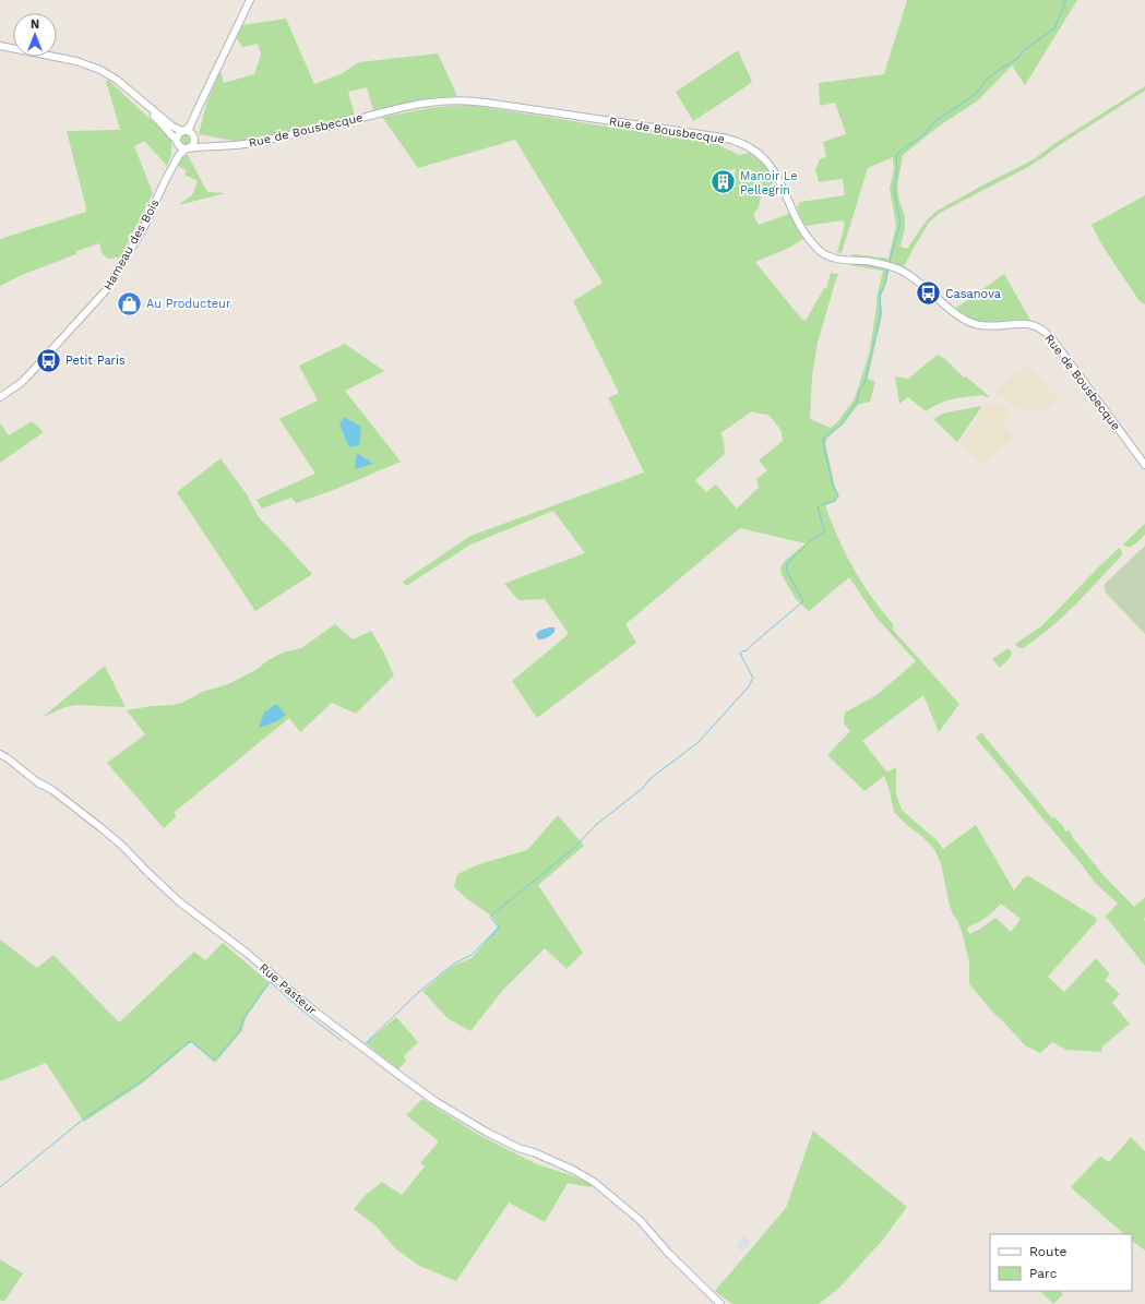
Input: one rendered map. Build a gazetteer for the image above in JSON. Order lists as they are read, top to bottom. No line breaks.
{"streets":{"street":["Rue de Bousbecque","Hameau des Bois","Rue Pasteur"]},"crossings":[["Rue de Bousbecque","Hameau des Bois"]],"places":{"building":["Manoir Le Pellegrin"],"bus stop":["Casanova","Petit Paris"],"shop":["Au Producteur"]},"legend":["Route","Parc"],"north":"top"}
